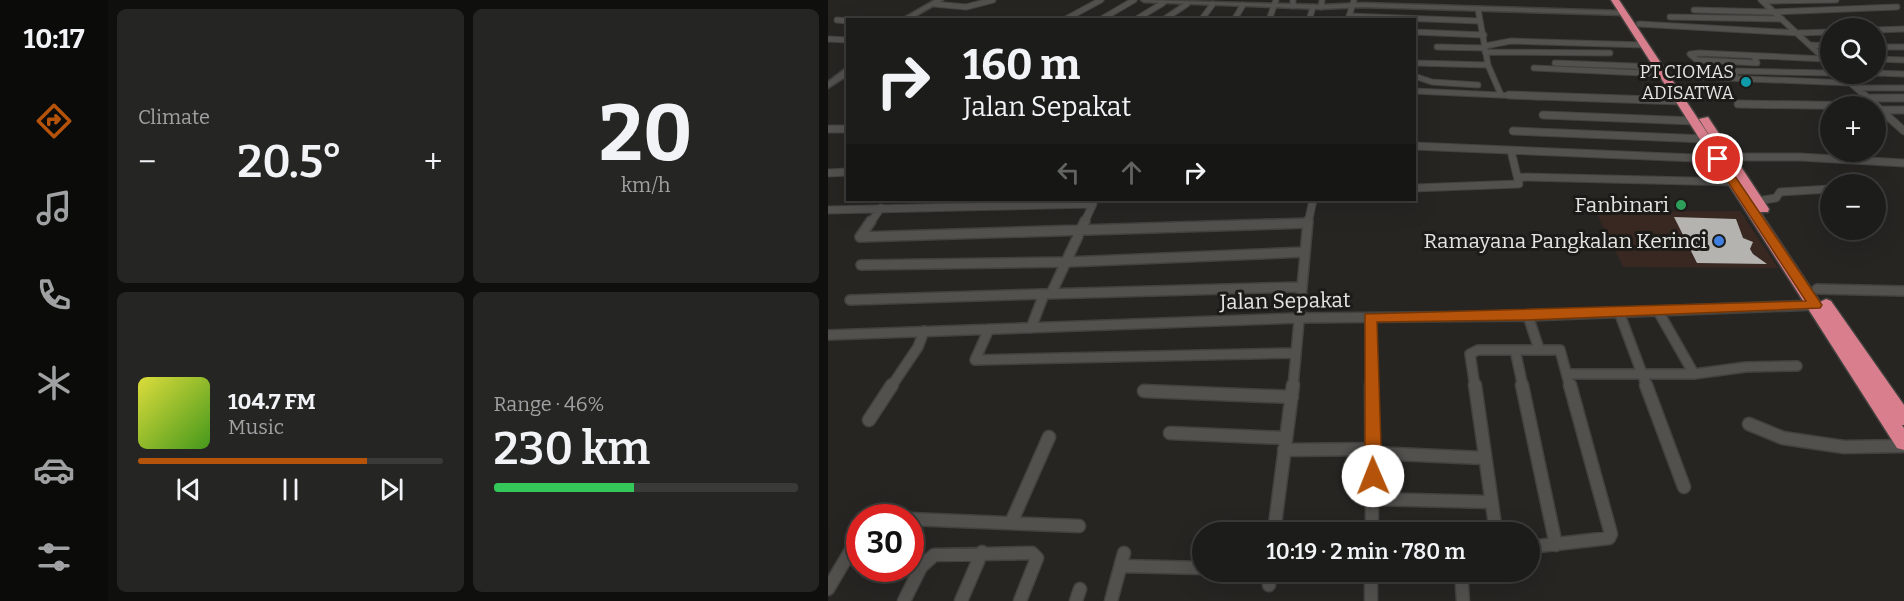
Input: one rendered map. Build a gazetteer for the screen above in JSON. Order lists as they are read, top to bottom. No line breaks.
{"streets":{"street":["Jalan Sepakat"]},"places":["PT CIOMAS ADISATWA","Fanbinari","Ramayana Pangkalan Kerinci"],"page":{"tabs":"10:17","tile":["Climate",["20","km/h"],["Range · 46%","230 km"]],"map_buttons":["+","−"],"turn":["160 m","Jalan Sepakat"],"heat":["−","20.5°","+"],"song":["104.7 FM","Music"],"limit":"30","trip":"10:19 · 2 min · 780 m"}}
